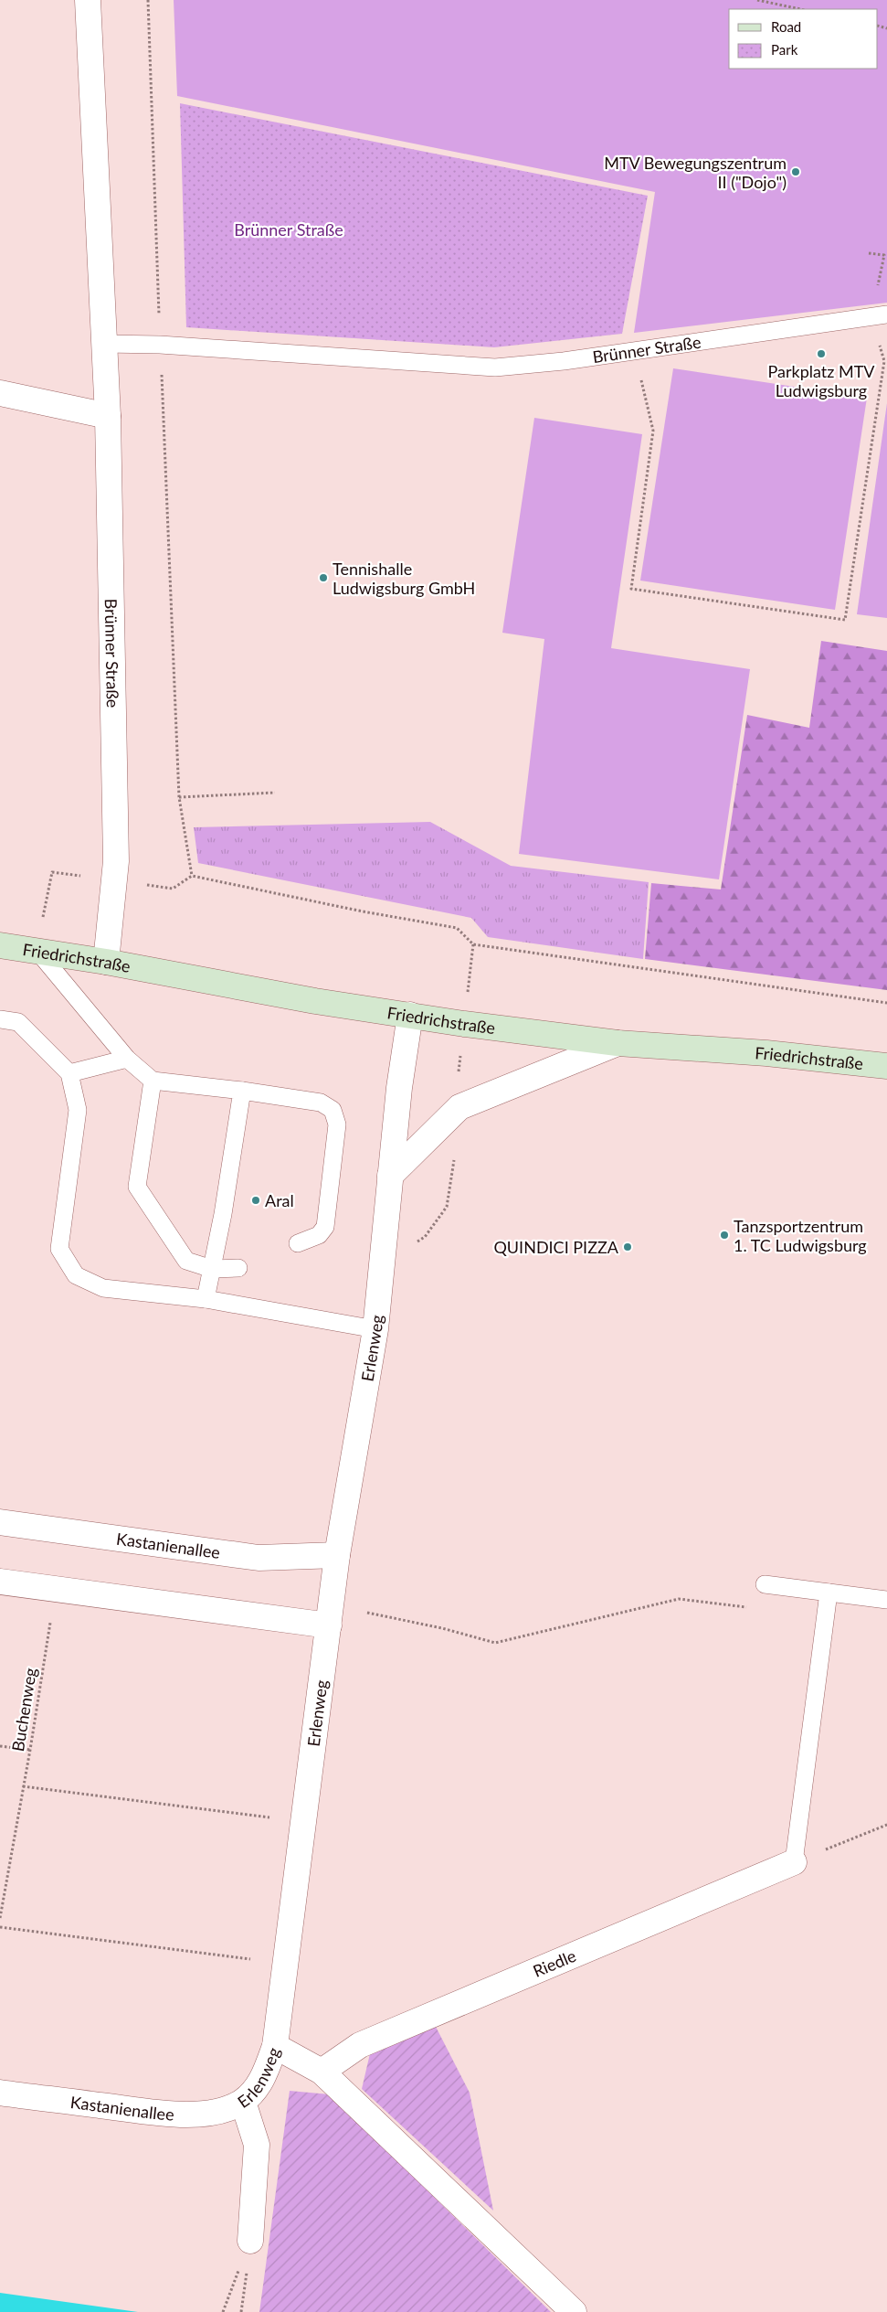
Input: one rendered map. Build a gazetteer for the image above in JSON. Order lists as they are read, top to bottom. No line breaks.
{"streets":{"main road":["Friedrichstraße"],"street":["Brünner Straße","Erlenweg","Kastanienallee","Riedle"],"path":["Buchenweg"]},"crossings":[["Brünner Straße","Friedrichstraße"],["Friedrichstraße","Erlenweg"],["Erlenweg","Kastanienallee"]],"parks":["Brünner Straße"],"places":["MTV Bewegungszentrum II (\"Dojo\")","Parkplatz MTV Ludwigsburg","Tennishalle Ludwigsburg GmbH","Aral","Tanzsportzentrum 1. TC Ludwigsburg","QUINDICI PIZZA"],"legend":["Road","Park"]}
